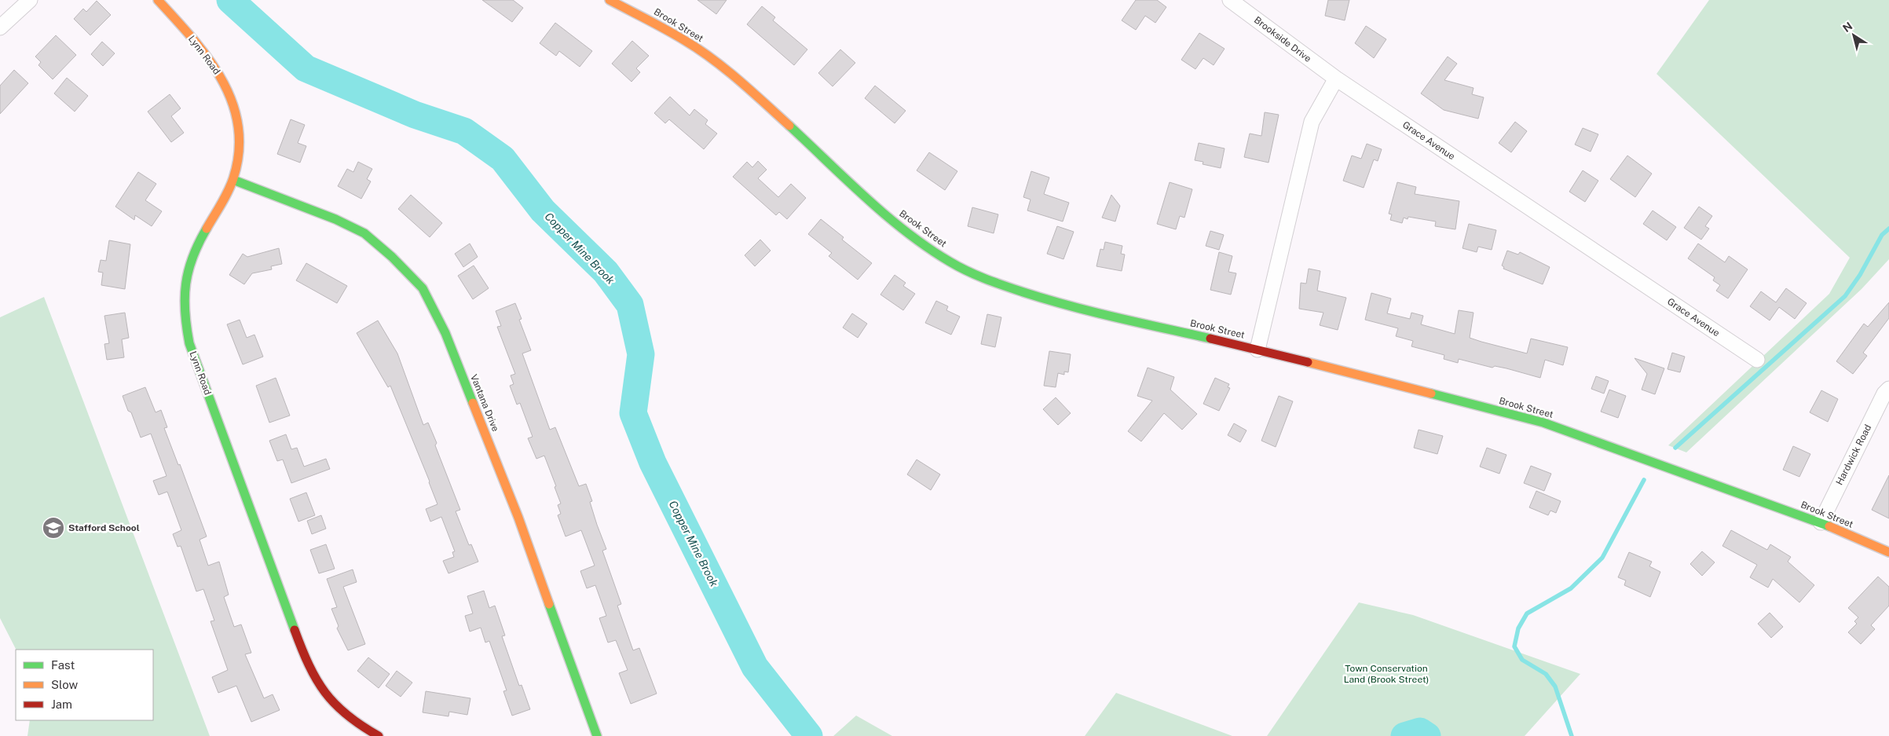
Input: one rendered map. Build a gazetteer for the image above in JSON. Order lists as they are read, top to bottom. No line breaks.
{"streets":{"street":["Brook Street","Brookside Drive","Lynn Road","Grace Avenue","Vantana Drive","Hardwick Road"]},"crossings":[["Brook Street","Hardwick Road"],["Brookside Drive","Grace Avenue"],["Lynn Road","Vantana Drive"]],"water":["Copper Mine Brook"],"parks":["Town Conservation Land (Brook Street)"],"places":{"school or university":["Stafford School"]},"legend":["Fast","Slow","Jam"],"north":"top left"}
